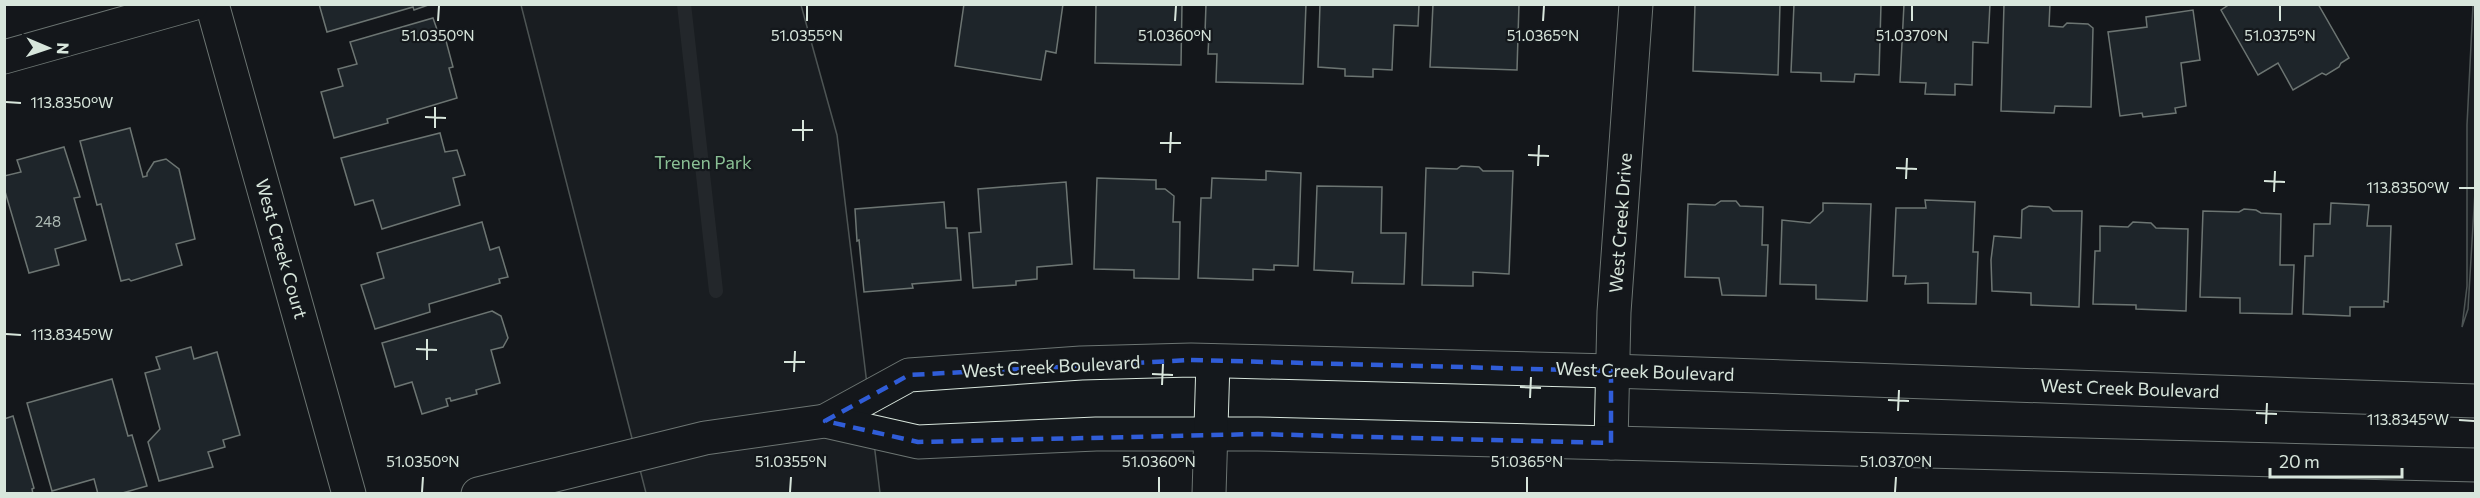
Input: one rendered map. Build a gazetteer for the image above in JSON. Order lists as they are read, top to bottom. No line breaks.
{"streets":{"street":["West Creek Drive","West Creek Court","West Creek Boulevard"]},"crossings":[["West Creek Drive","West Creek Boulevard"]],"parks":["Trenen Park"],"house_numbers":["248"],"scale_bar":"20 m","north":"right","coordinates":["51.0350°N","51.0355°N","51.0360°N","51.0365°N","51.0370°N","51.0375°N","113.8350°W","113.8345°W"]}
